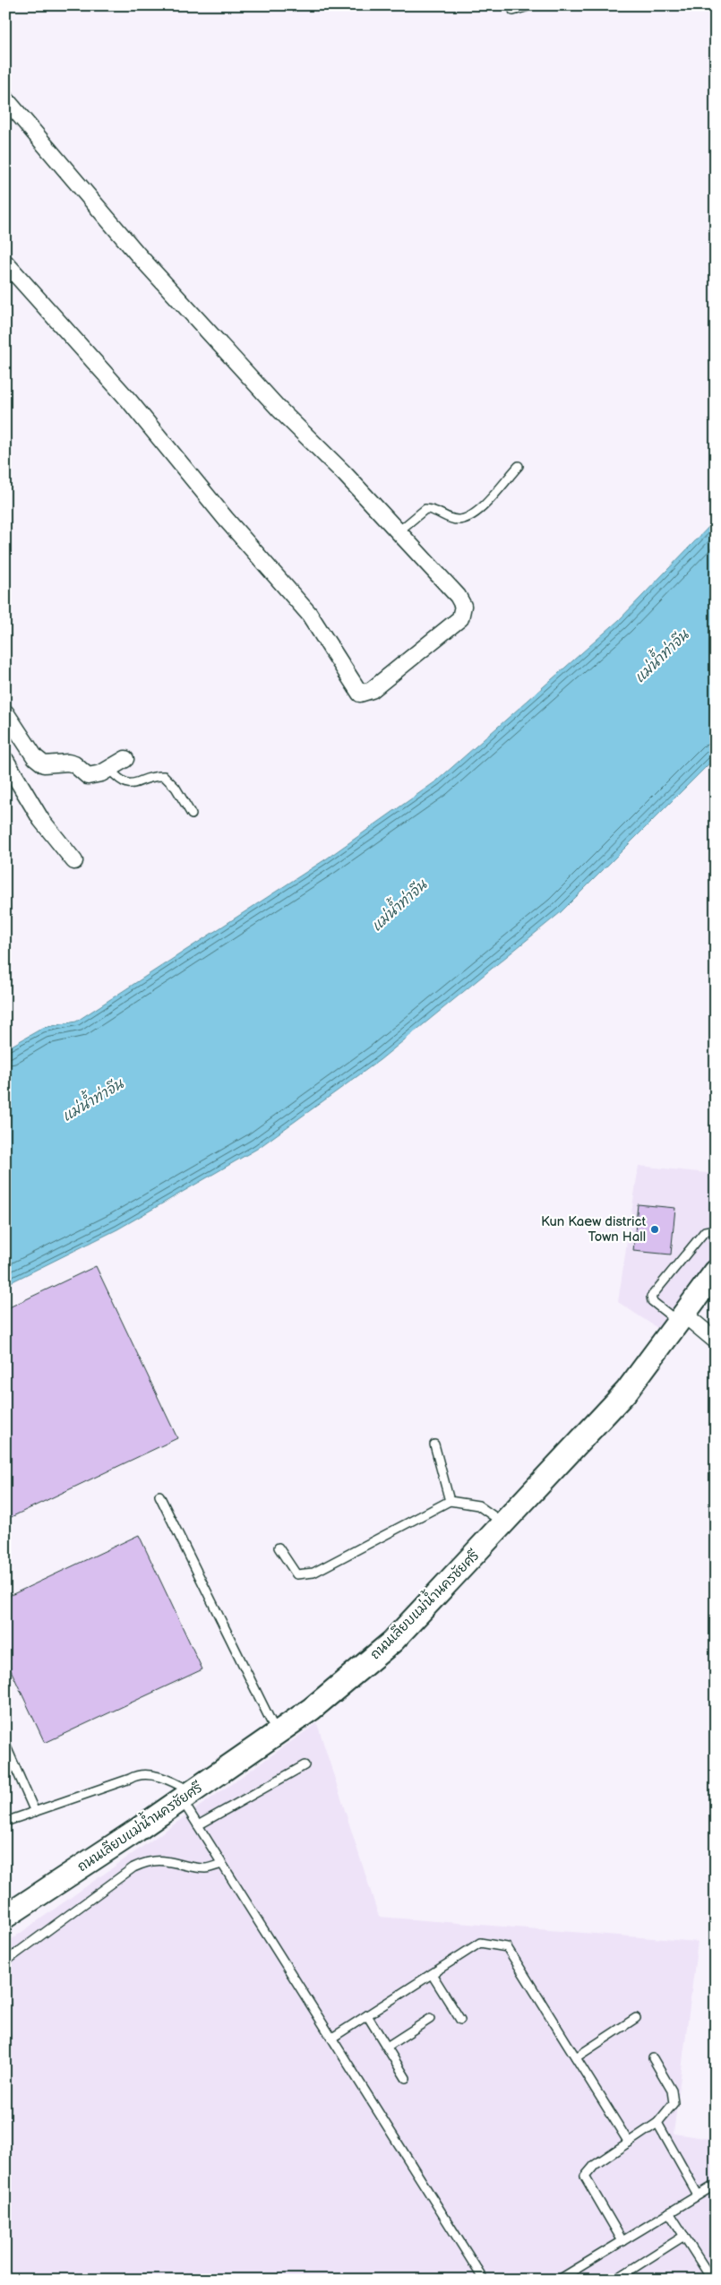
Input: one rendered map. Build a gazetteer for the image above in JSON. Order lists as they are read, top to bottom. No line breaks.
{"streets":{"main road":["ถนนเลียบแม่น้ำนครชัยศรี"]},"water":["แม่น้ำท่าจีน"],"places":["Kun Kaew district Town Hall"]}
